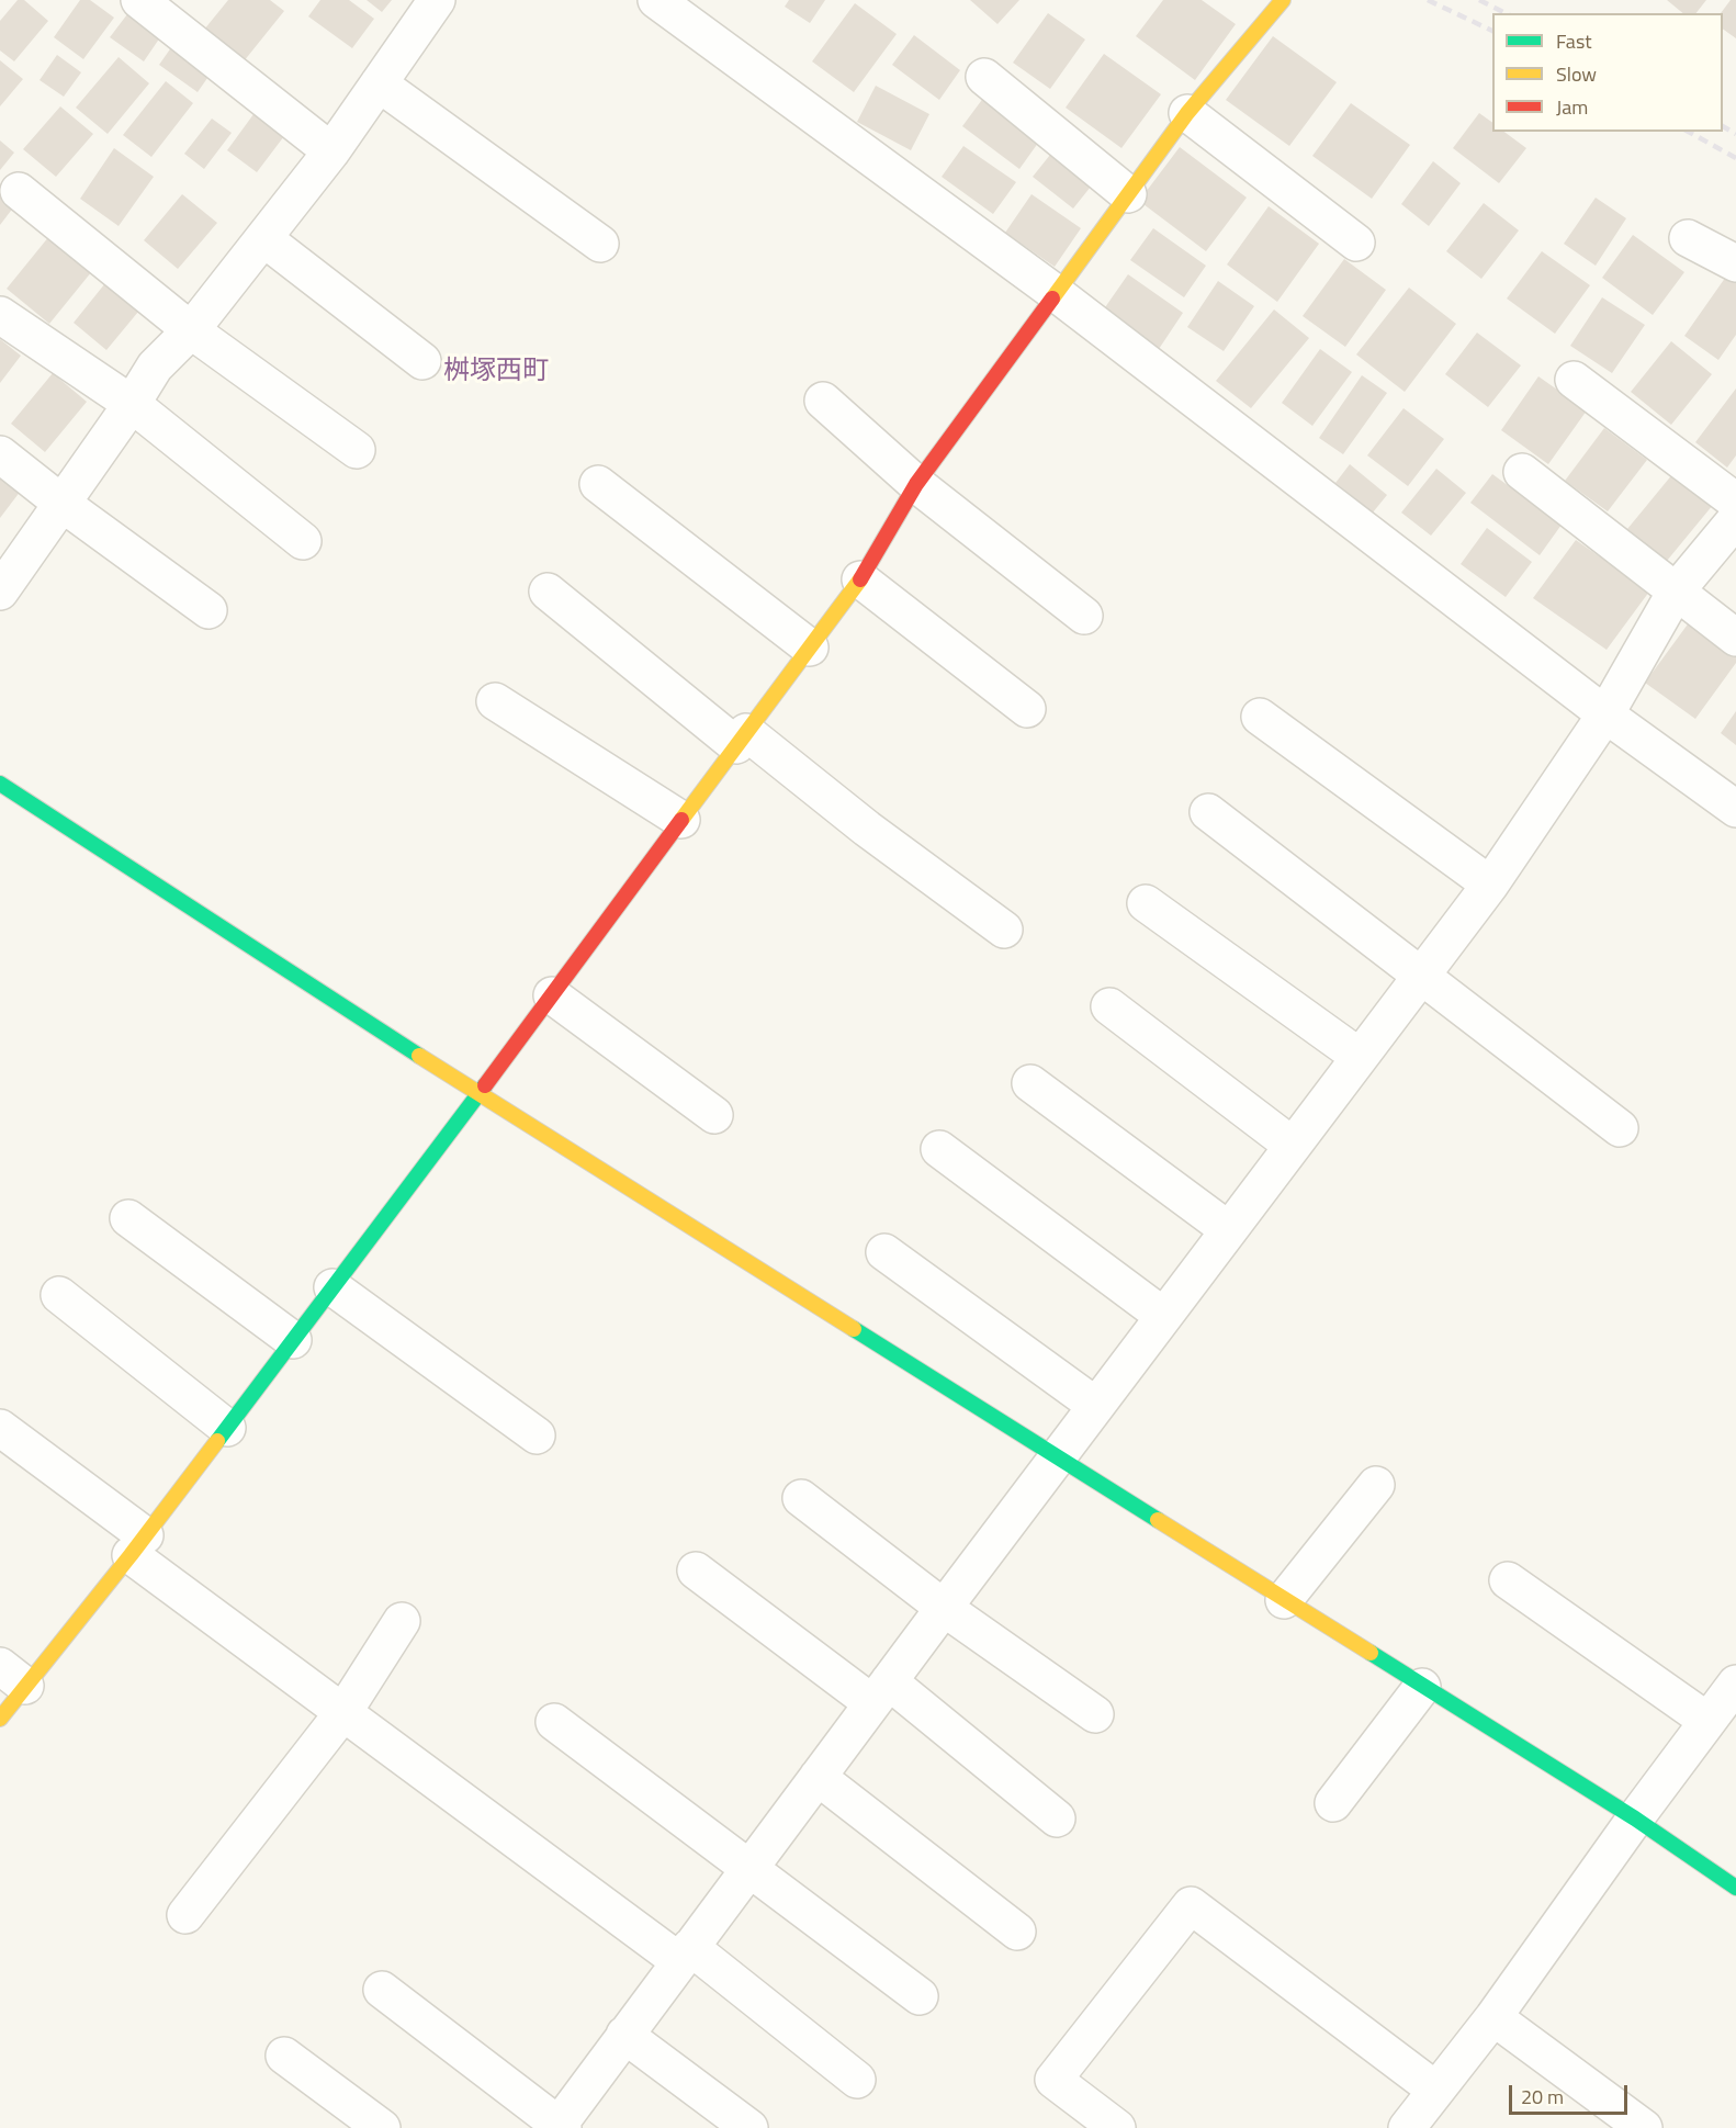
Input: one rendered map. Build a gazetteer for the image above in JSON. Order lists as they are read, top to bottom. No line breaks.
{"districts":["桝塚西町"],"legend":["Fast","Slow","Jam"],"scale_bar":"20 m"}
